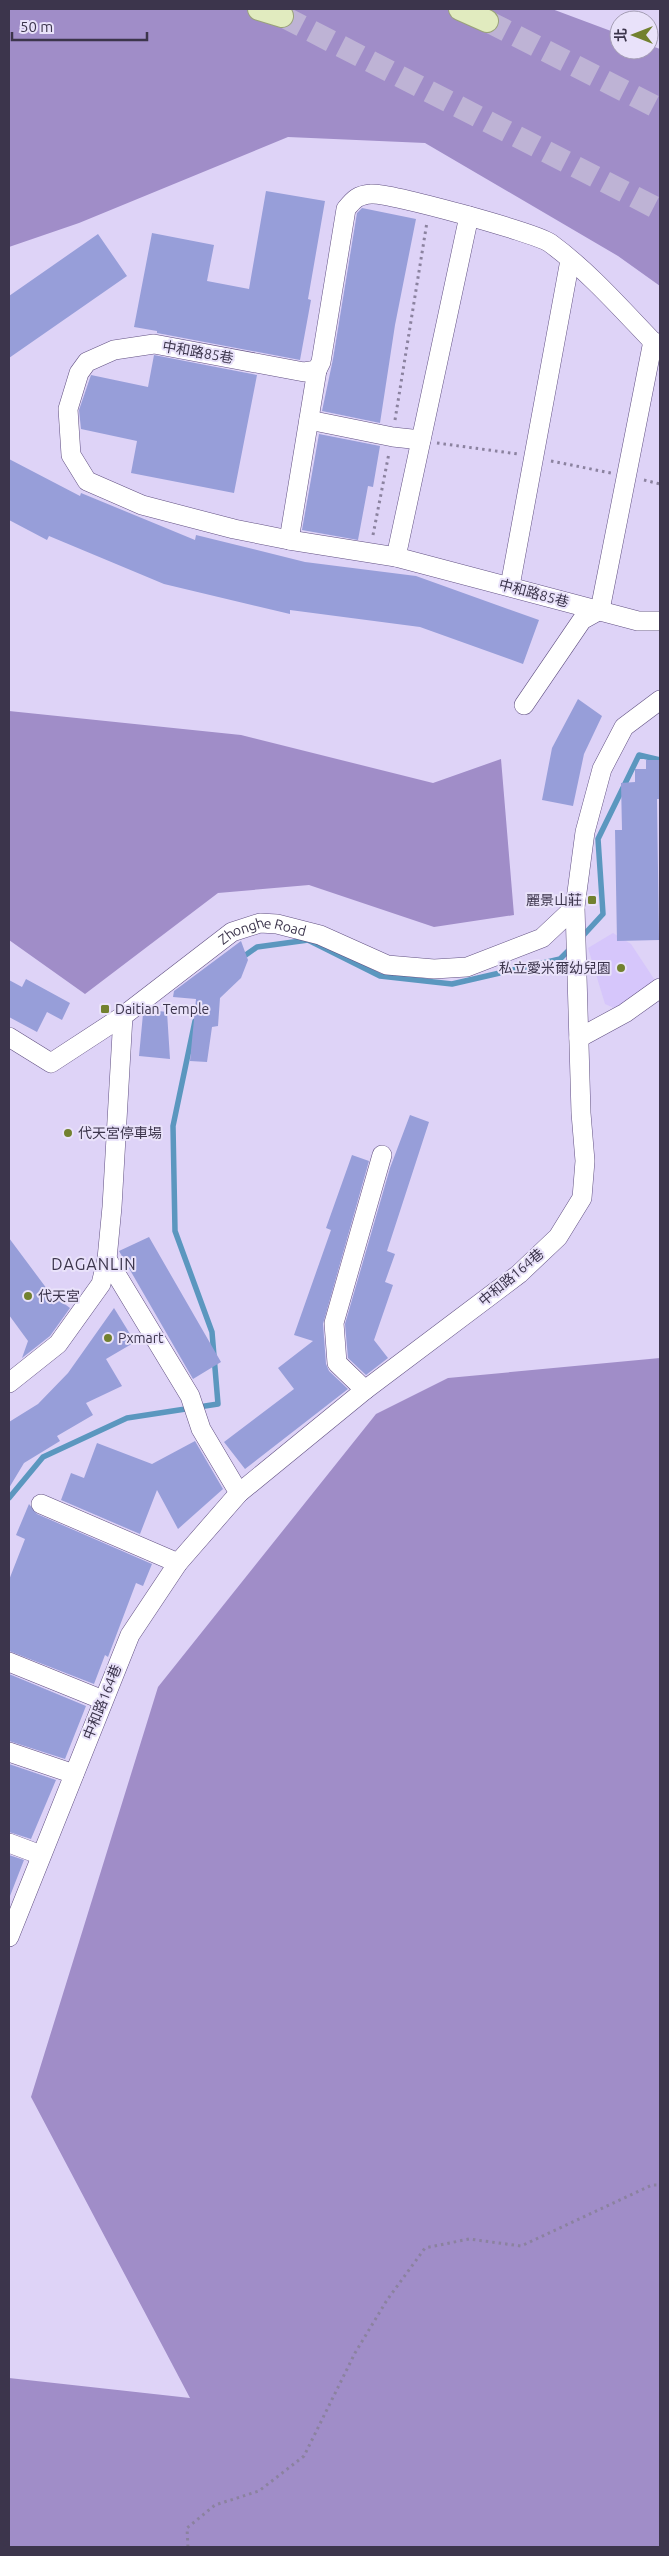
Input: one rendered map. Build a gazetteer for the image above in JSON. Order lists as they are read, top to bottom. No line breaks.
{"streets":{"street":["中和路85巷","Zhonghe Road","中和路164巷"]},"crossings":[["Zhonghe Road","中和路164巷"]],"districts":["DAGANLIN"],"places":{"transit":["麗景山莊","Daitian Temple"],"other":["私立愛米爾幼兒園","代天宮停車場","代天宮","Pxmart"]},"scale_bar":"50 m","north":"left"}
